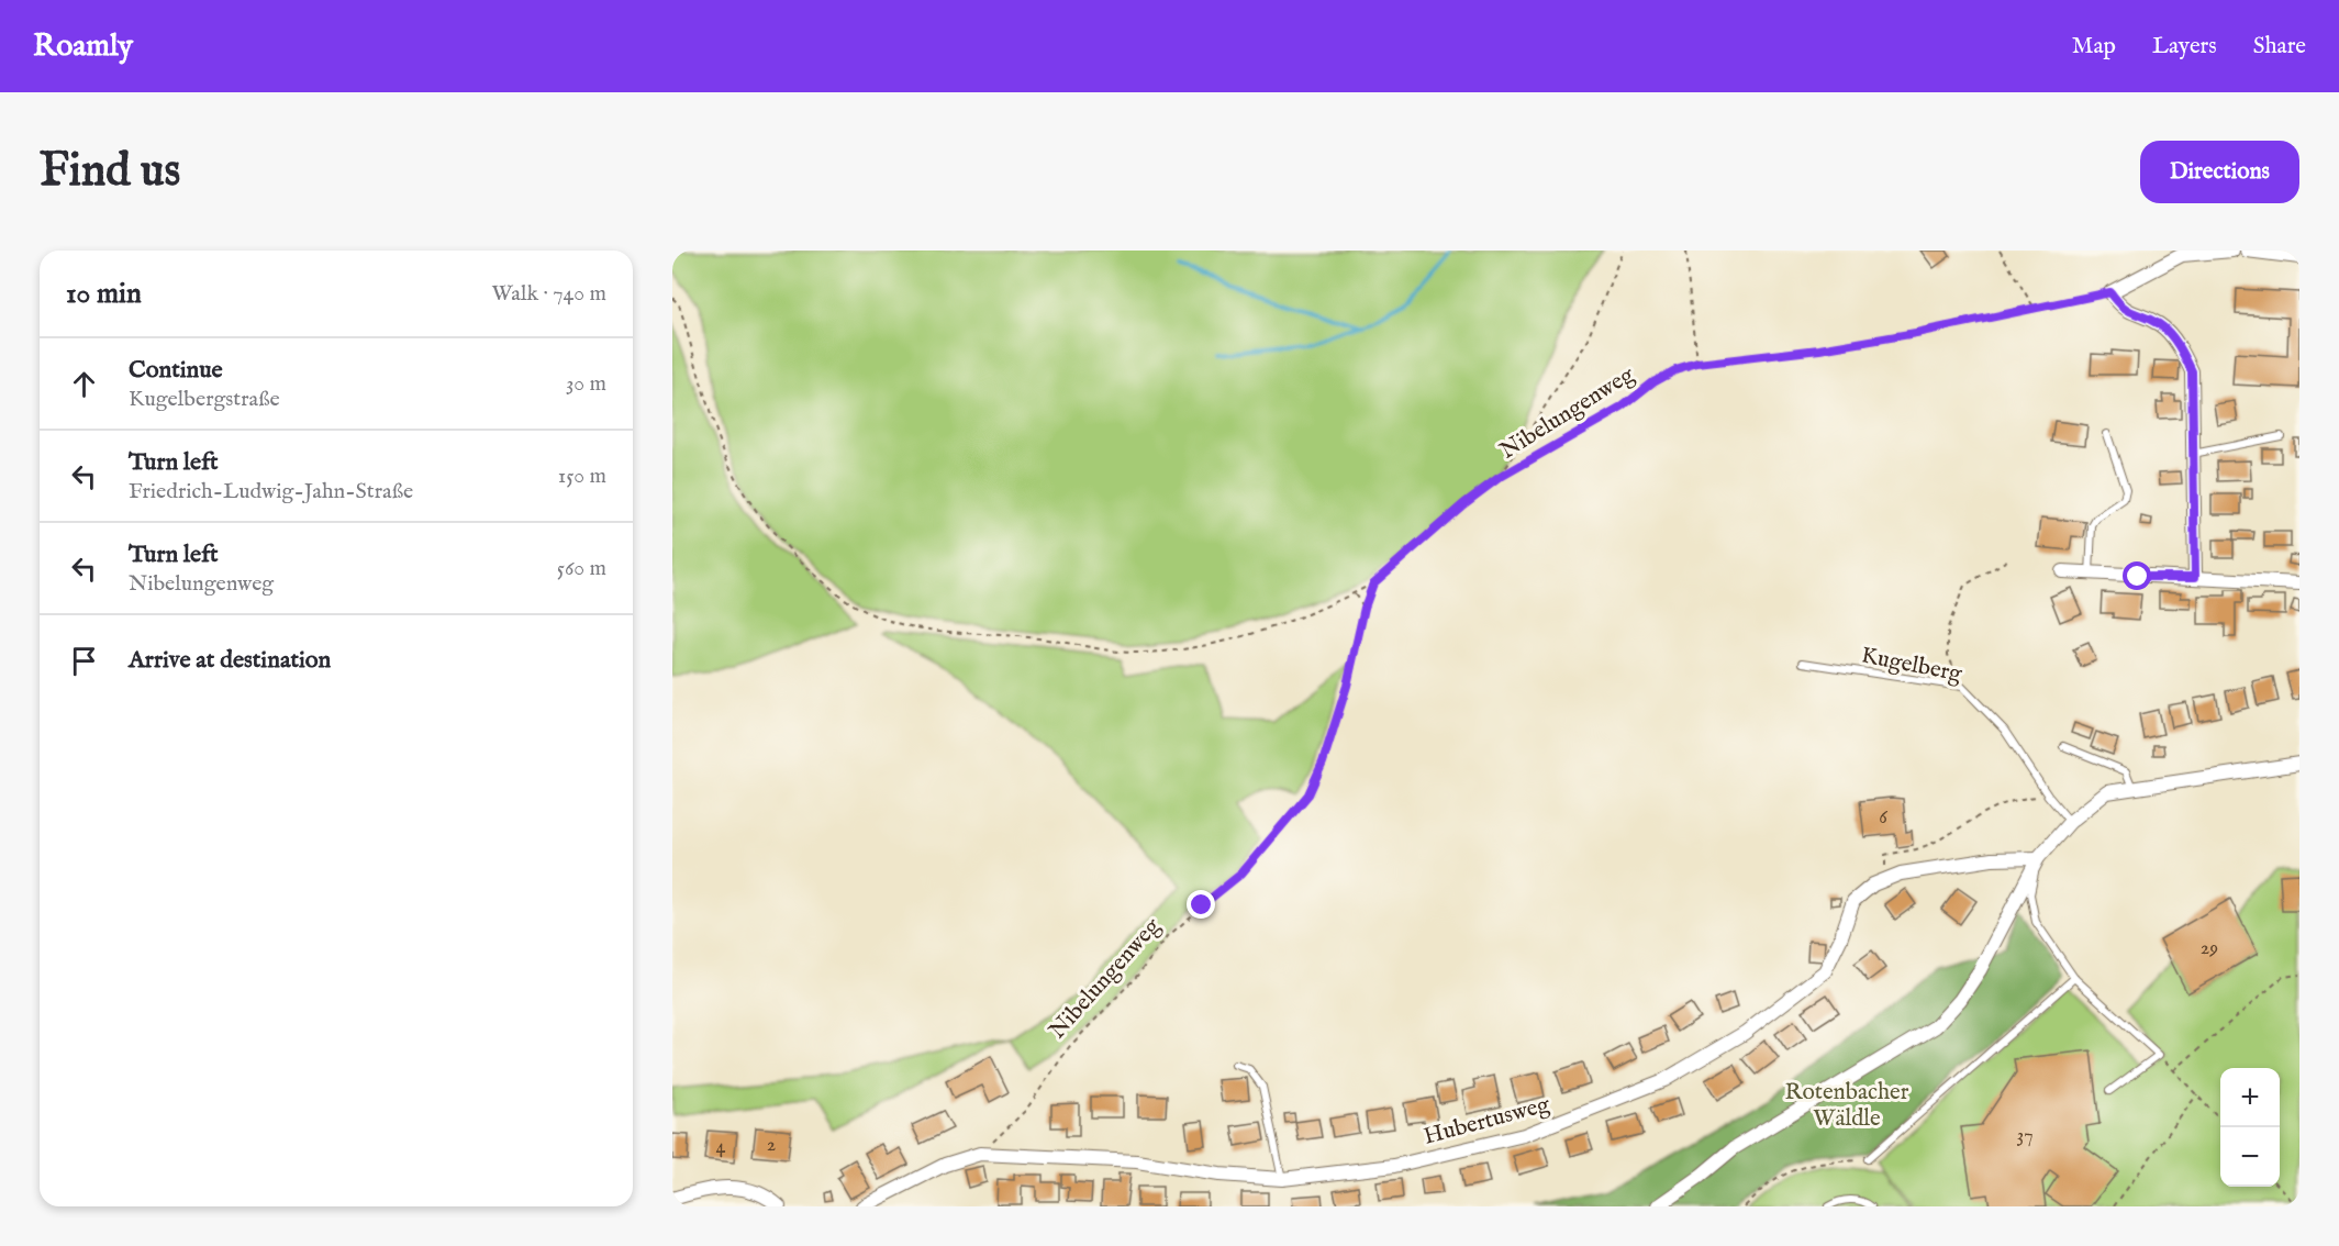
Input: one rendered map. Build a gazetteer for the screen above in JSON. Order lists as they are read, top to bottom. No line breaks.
{"streets":{"street":["Hubertusweg"],"lane":["Kugelberg"],"path":["Nibelungenweg"]},"crossings":[["Nibelungenweg","Hubertusweg"]],"parks":["Rotenbacher Wäldle"],"house_numbers":["6","29","37","2","4"],"page":{"header":"Roamly","nav":["Map","Layers","Share"],"buttons":"Directions","title":"Find us","heading":["10 min","Walk · 740 m"],"list":[["Continue","Kugelbergstraße","30 m"],["Turn left","Friedrich-Ludwig-Jahn-Straße","150 m"],["Turn left","Nibelungenweg","560 m"],"Arrive at destination"],"map_buttons":["+","−"]}}
